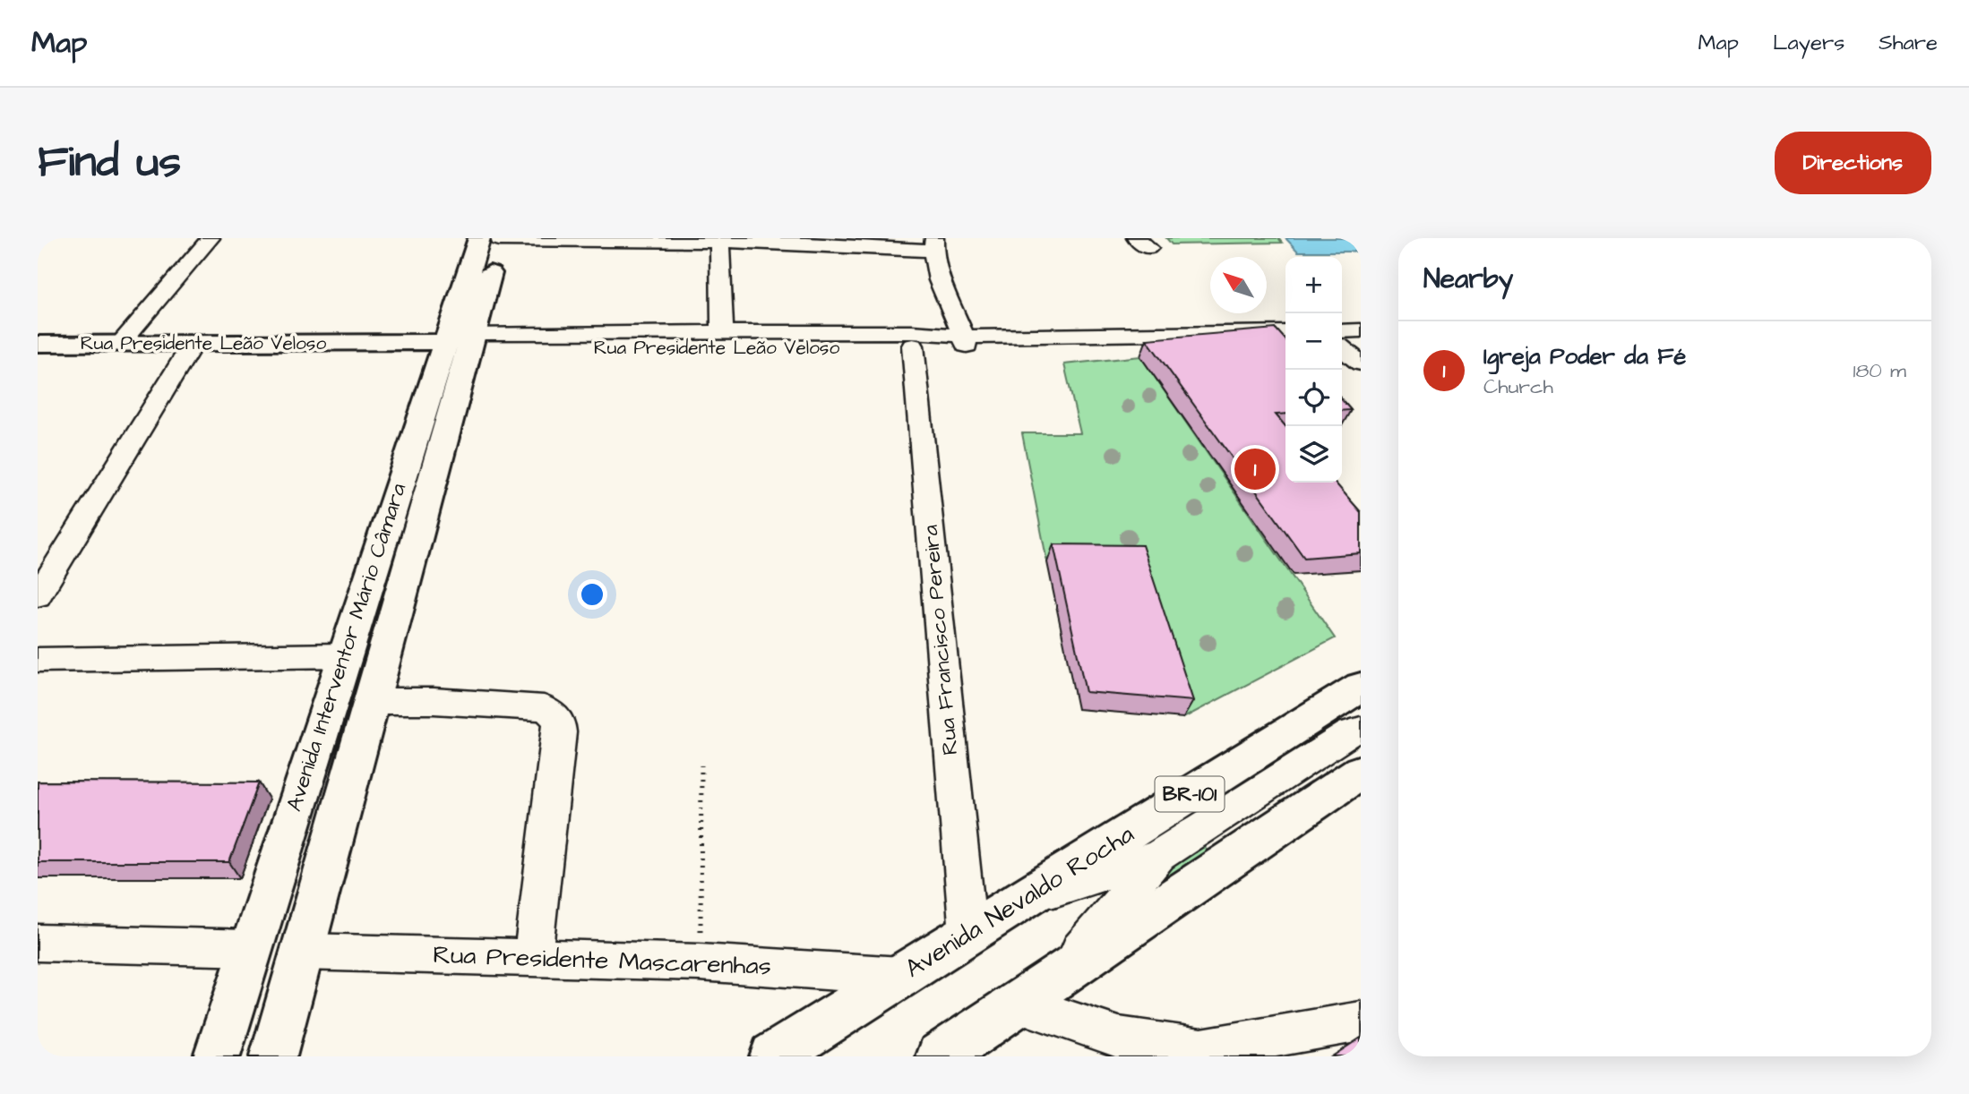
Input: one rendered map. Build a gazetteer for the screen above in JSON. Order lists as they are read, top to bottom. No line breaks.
{"streets":{"main road":["Rua Presidente Leão Veloso","Avenida Interventor Mário Câmara","BR-101","Avenida Nevaldo Rocha"],"street":["Rua Francisco Pereira","Rua Presidente Mascarenhas"]},"crossings":[["Rua Presidente Leão Veloso","Rua Francisco Pereira"],["Rua Presidente Leão Veloso","Avenida Interventor Mário Câmara"],["Rua Francisco Pereira","Avenida Nevaldo Rocha"],["Avenida Interventor Mário Câmara","Rua Presidente Mascarenhas"],["Avenida Nevaldo Rocha","Rua Presidente Mascarenhas"]],"north":"top left","page":{"header":"Map","nav":["Map","Layers","Share"],"buttons":"Directions","title":"Find us","heading":"Nearby","map_buttons":["+","−"],"list":[{"mark":"1","name":"Igreja Poder da Fé","note":"Church","value":"180 m"}],"pins":"1"}}
